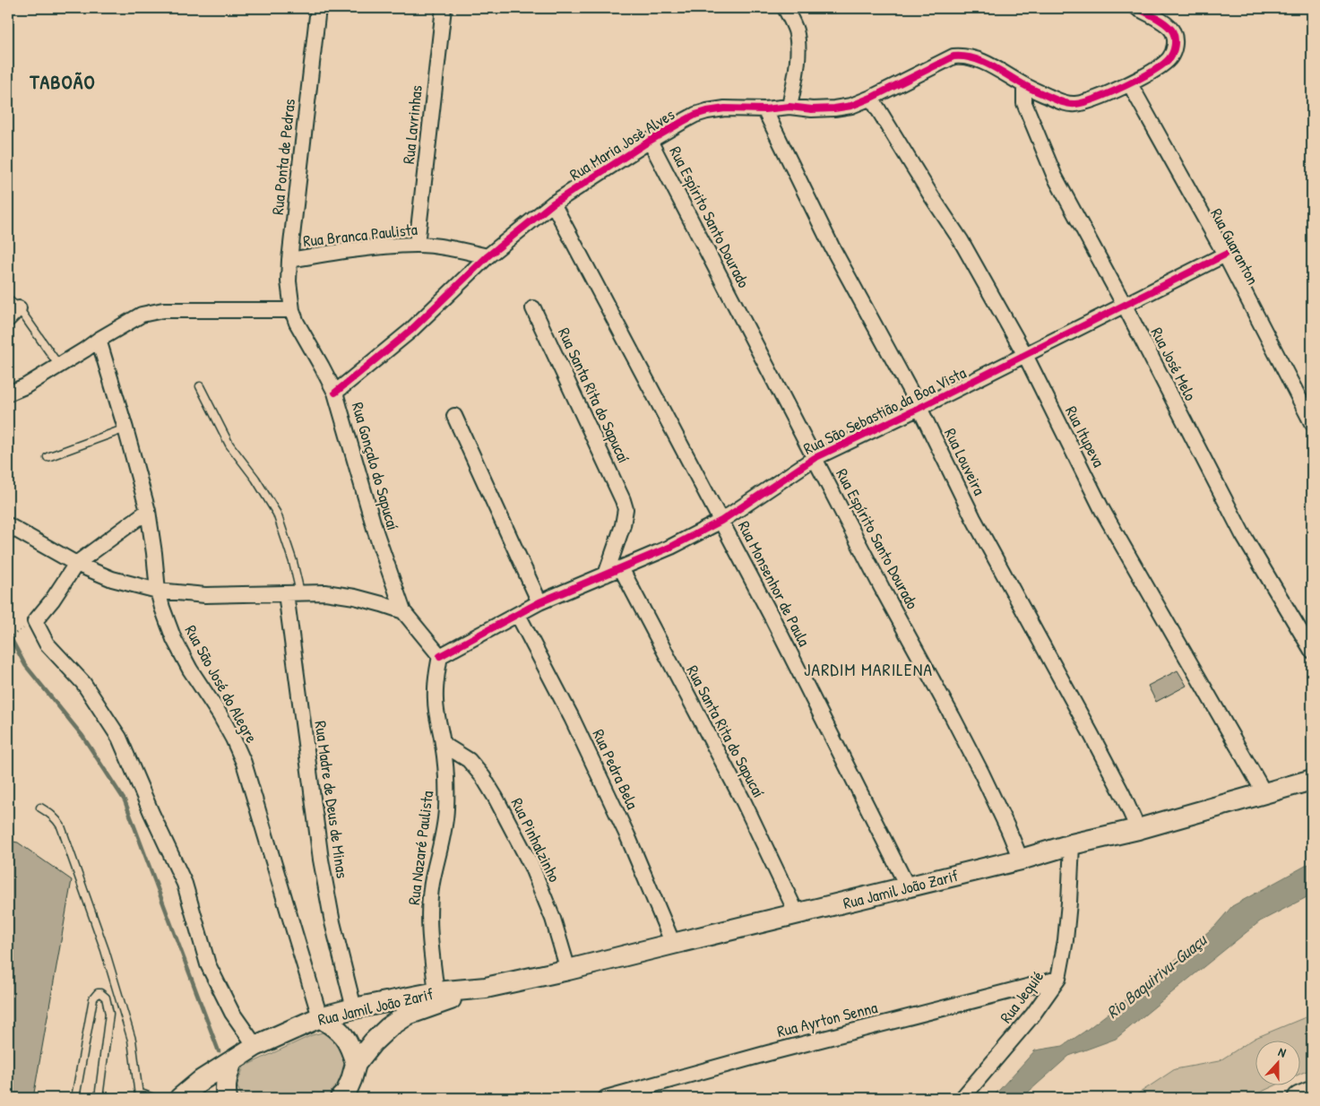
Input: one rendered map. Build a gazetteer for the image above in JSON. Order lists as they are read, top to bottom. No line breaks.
{"streets":{"main road":["Rua Jamil João Zarif"],"street":["Rua Lavrinhas","Rua Maria Josè Alves","Rua Ponta de Pedras","Rua Espírito Santo Dourado","Rua Branca Paulista","Rua Guaranton","Rua José Melo","Rua Santa Rita do Sapucaí","Rua São Sebastião da Boa Vista","Rua Itupeva","Rua Louveira","Rua Gonçalo do Sapucaí","Rua Monsenhor de Paula","Rua São José do Alegre","Rua Pedra Bela","Rua Madre de Deus de Minas","Rua Pinhalzinho","Rua Nazaré Paulista","Rua Jequié","Rua Ayrton Senna"]},"crossings":[["Rua Lavrinhas","Rua Branca Paulista"],["Rua Maria Josè Alves","Rua Espírito Santo Dourado"],["Rua Maria Josè Alves","Rua Branca Paulista"],["Rua Maria Josè Alves","Rua Guaranton"],["Rua Maria Josè Alves","Rua José Melo"],["Rua Maria Josè Alves","Rua Itupeva"],["Rua Maria Josè Alves","Rua Louveira"],["Rua Maria Josè Alves","Rua Gonçalo do Sapucaí"],["Rua Maria Josè Alves","Rua Monsenhor de Paula"],["Rua Ponta de Pedras","Rua Branca Paulista"],["Rua Ponta de Pedras","Rua Gonçalo do Sapucaí"],["Rua Espírito Santo Dourado","Rua São Sebastião da Boa Vista"],["Rua Espírito Santo Dourado","Rua Jamil João Zarif"],["Rua Guaranton","Rua São Sebastião da Boa Vista"],["Rua José Melo","Rua São Sebastião da Boa Vista"],["Rua Santa Rita do Sapucaí","Rua São Sebastião da Boa Vista"],["Rua Santa Rita do Sapucaí","Rua Jamil João Zarif"],["Rua São Sebastião da Boa Vista","Rua Itupeva"],["Rua São Sebastião da Boa Vista","Rua Louveira"],["Rua São Sebastião da Boa Vista","Rua Monsenhor de Paula"],["Rua São Sebastião da Boa Vista","Rua Pedra Bela"],["Rua São Sebastião da Boa Vista","Rua Nazaré Paulista"],["Rua Itupeva","Rua Jamil João Zarif"],["Rua Louveira","Rua Jamil João Zarif"],["Rua Monsenhor de Paula","Rua Jamil João Zarif"],["Rua São José do Alegre","Rua Jamil João Zarif"],["Rua Pedra Bela","Rua Jamil João Zarif"],["Rua Madre de Deus de Minas","Rua Jamil João Zarif"],["Rua Pinhalzinho","Rua Nazaré Paulista"],["Rua Pinhalzinho","Rua Jamil João Zarif"],["Rua Nazaré Paulista","Rua Jamil João Zarif"],["Rua Jamil João Zarif","Rua Jequié"],["Rua Jequié","Rua Ayrton Senna"]],"districts":["TABOÃO","JARDIM MARILENA"],"water":["Rio Baquirivu-Guaçu"],"north":"top"}
